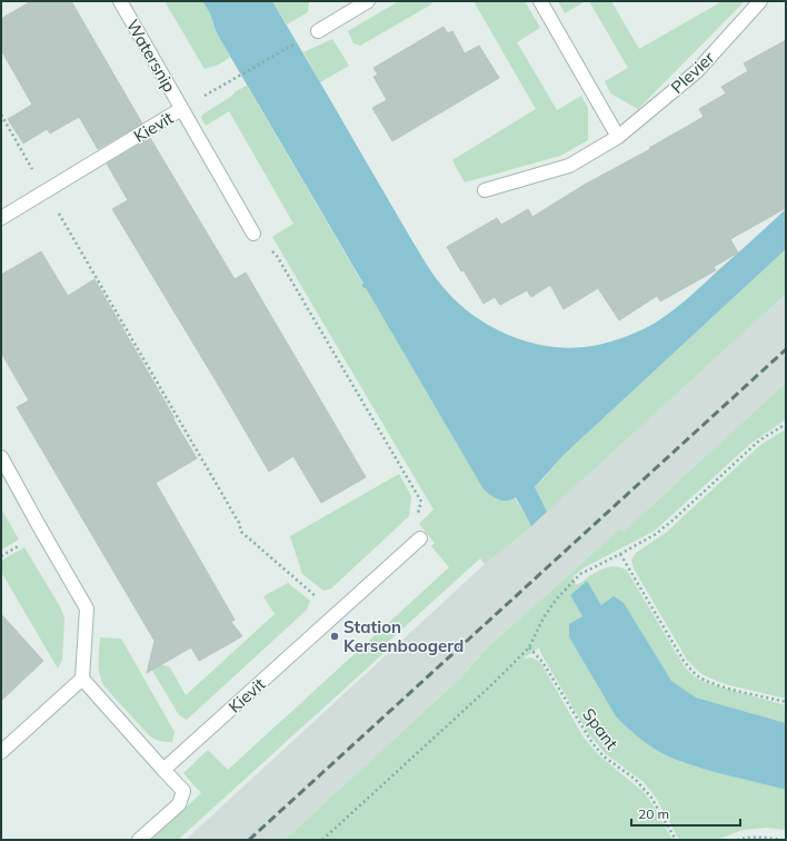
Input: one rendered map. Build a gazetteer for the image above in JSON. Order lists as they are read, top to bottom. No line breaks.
{"streets":{"street":["Watersnip","Plevier","Kievit"],"path":["Spant"]},"crossings":[["Watersnip","Kievit"]],"places":["Station Kersenboogerd"],"scale_bar":"20 m"}
